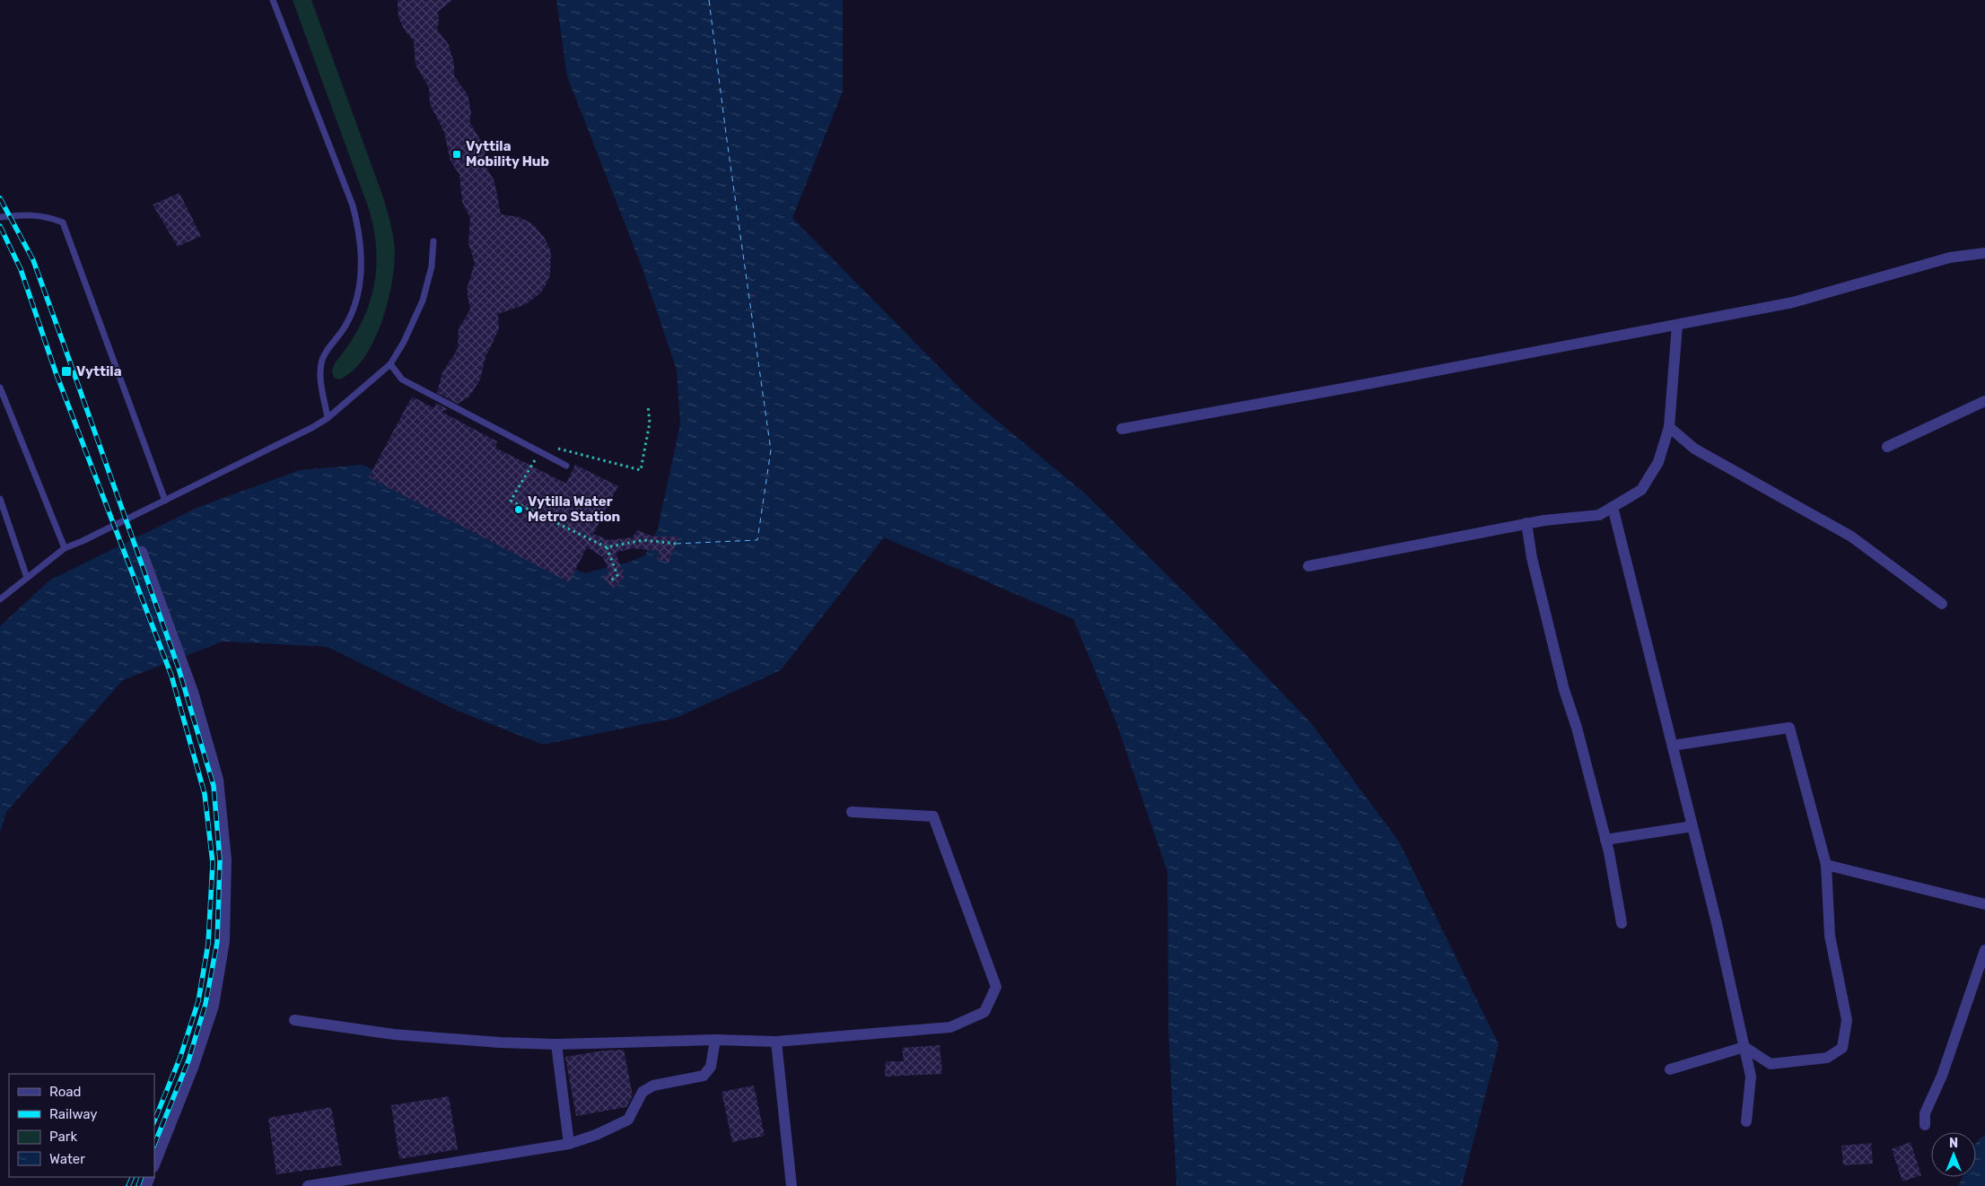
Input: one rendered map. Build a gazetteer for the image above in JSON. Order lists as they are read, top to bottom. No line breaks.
{"places":{"transit":["Vyttila Mobility Hub","Vyttila"],"other":["Vytilla Water Metro Station"]},"legend":["Road","Railway","Park","Water"],"north":"top"}
